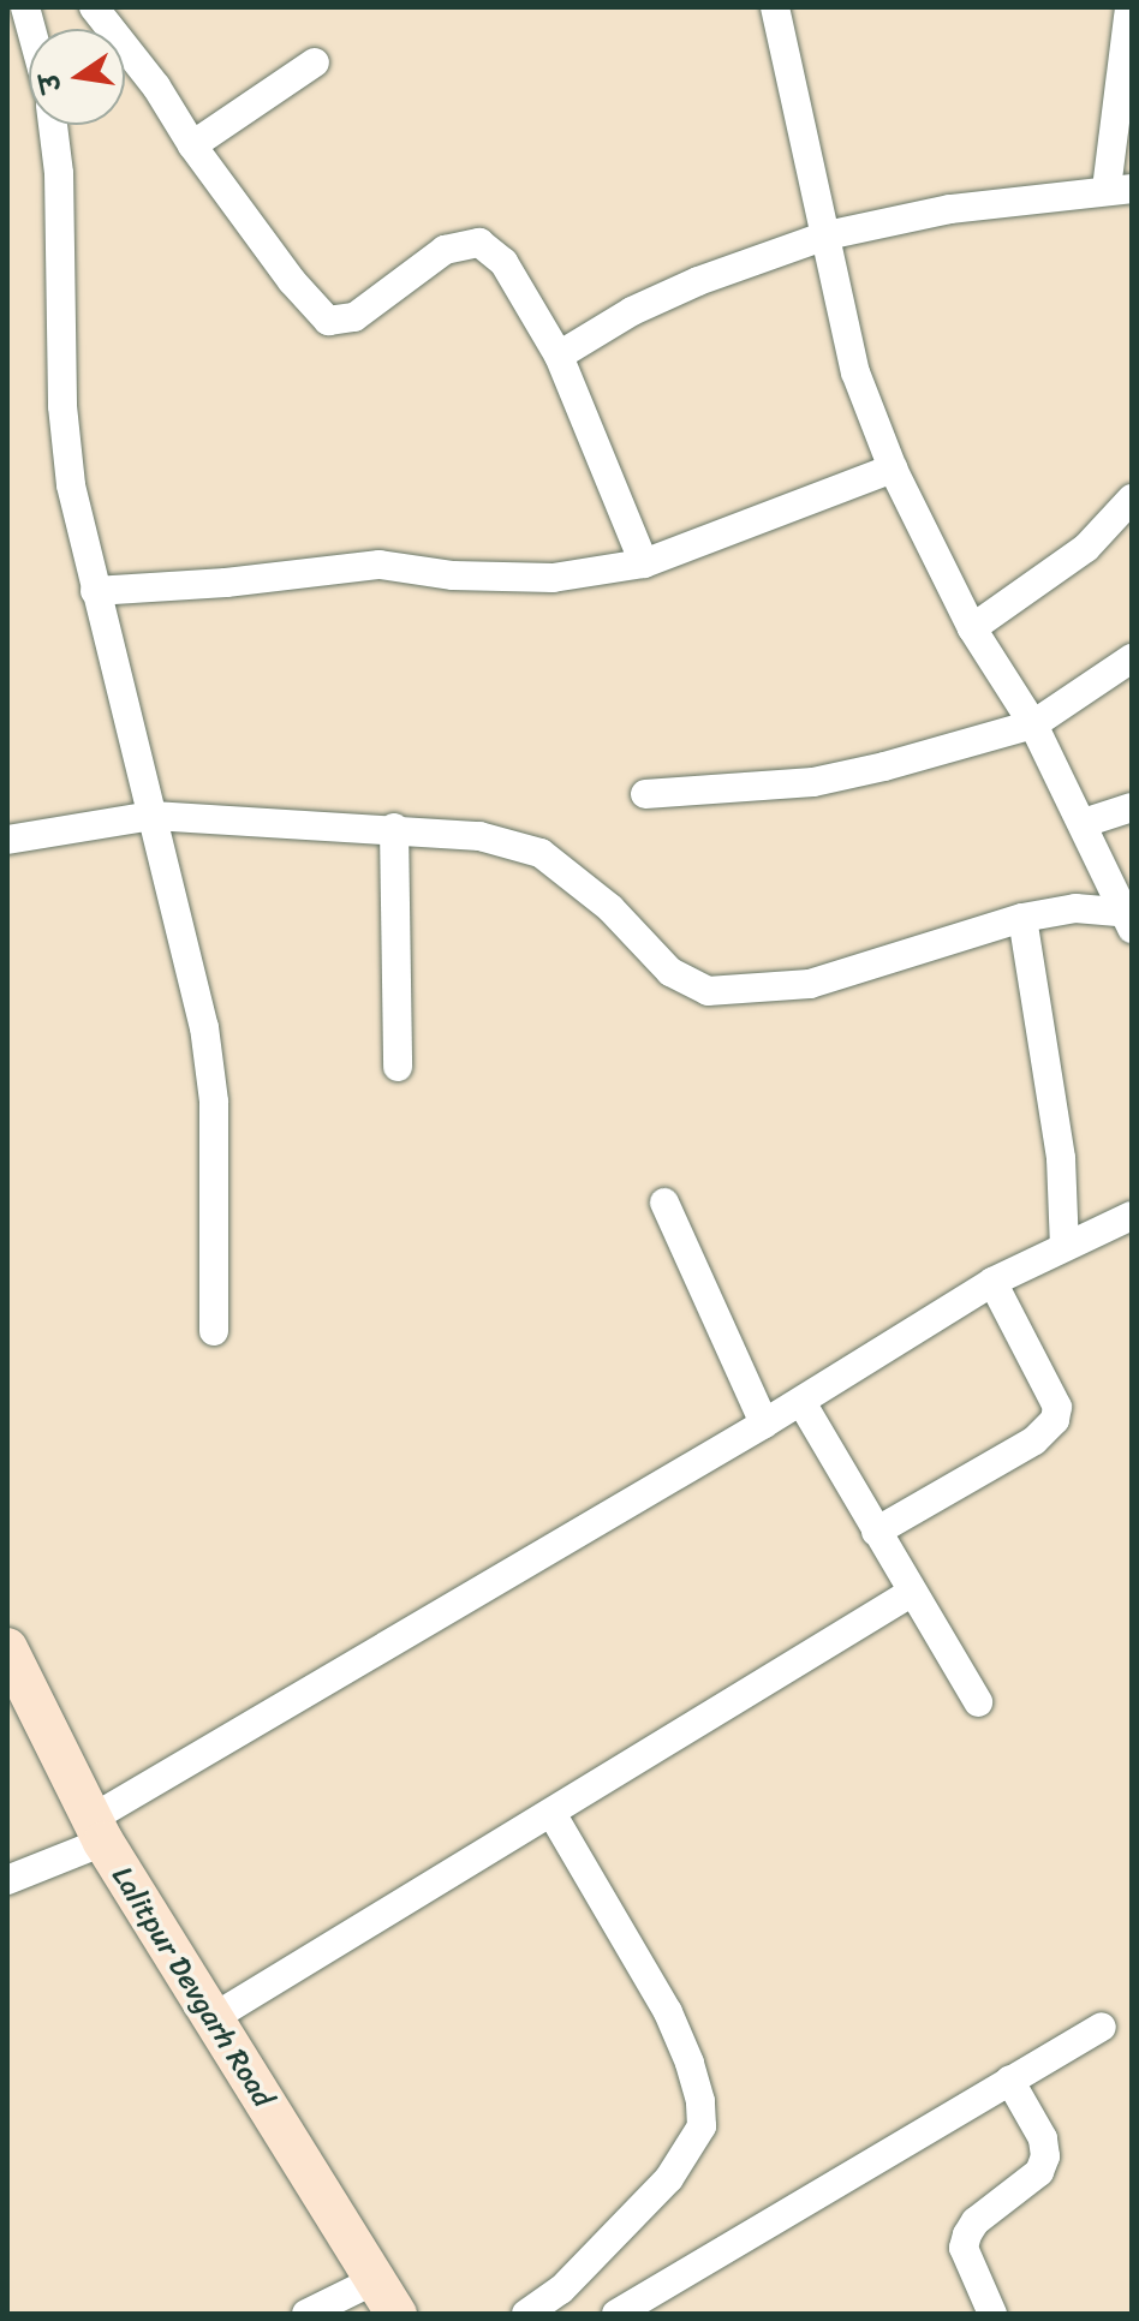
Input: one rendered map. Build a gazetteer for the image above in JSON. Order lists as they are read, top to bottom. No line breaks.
{"streets":{"main road":["Lalitpur Devgarh Road"]},"north":"left"}
